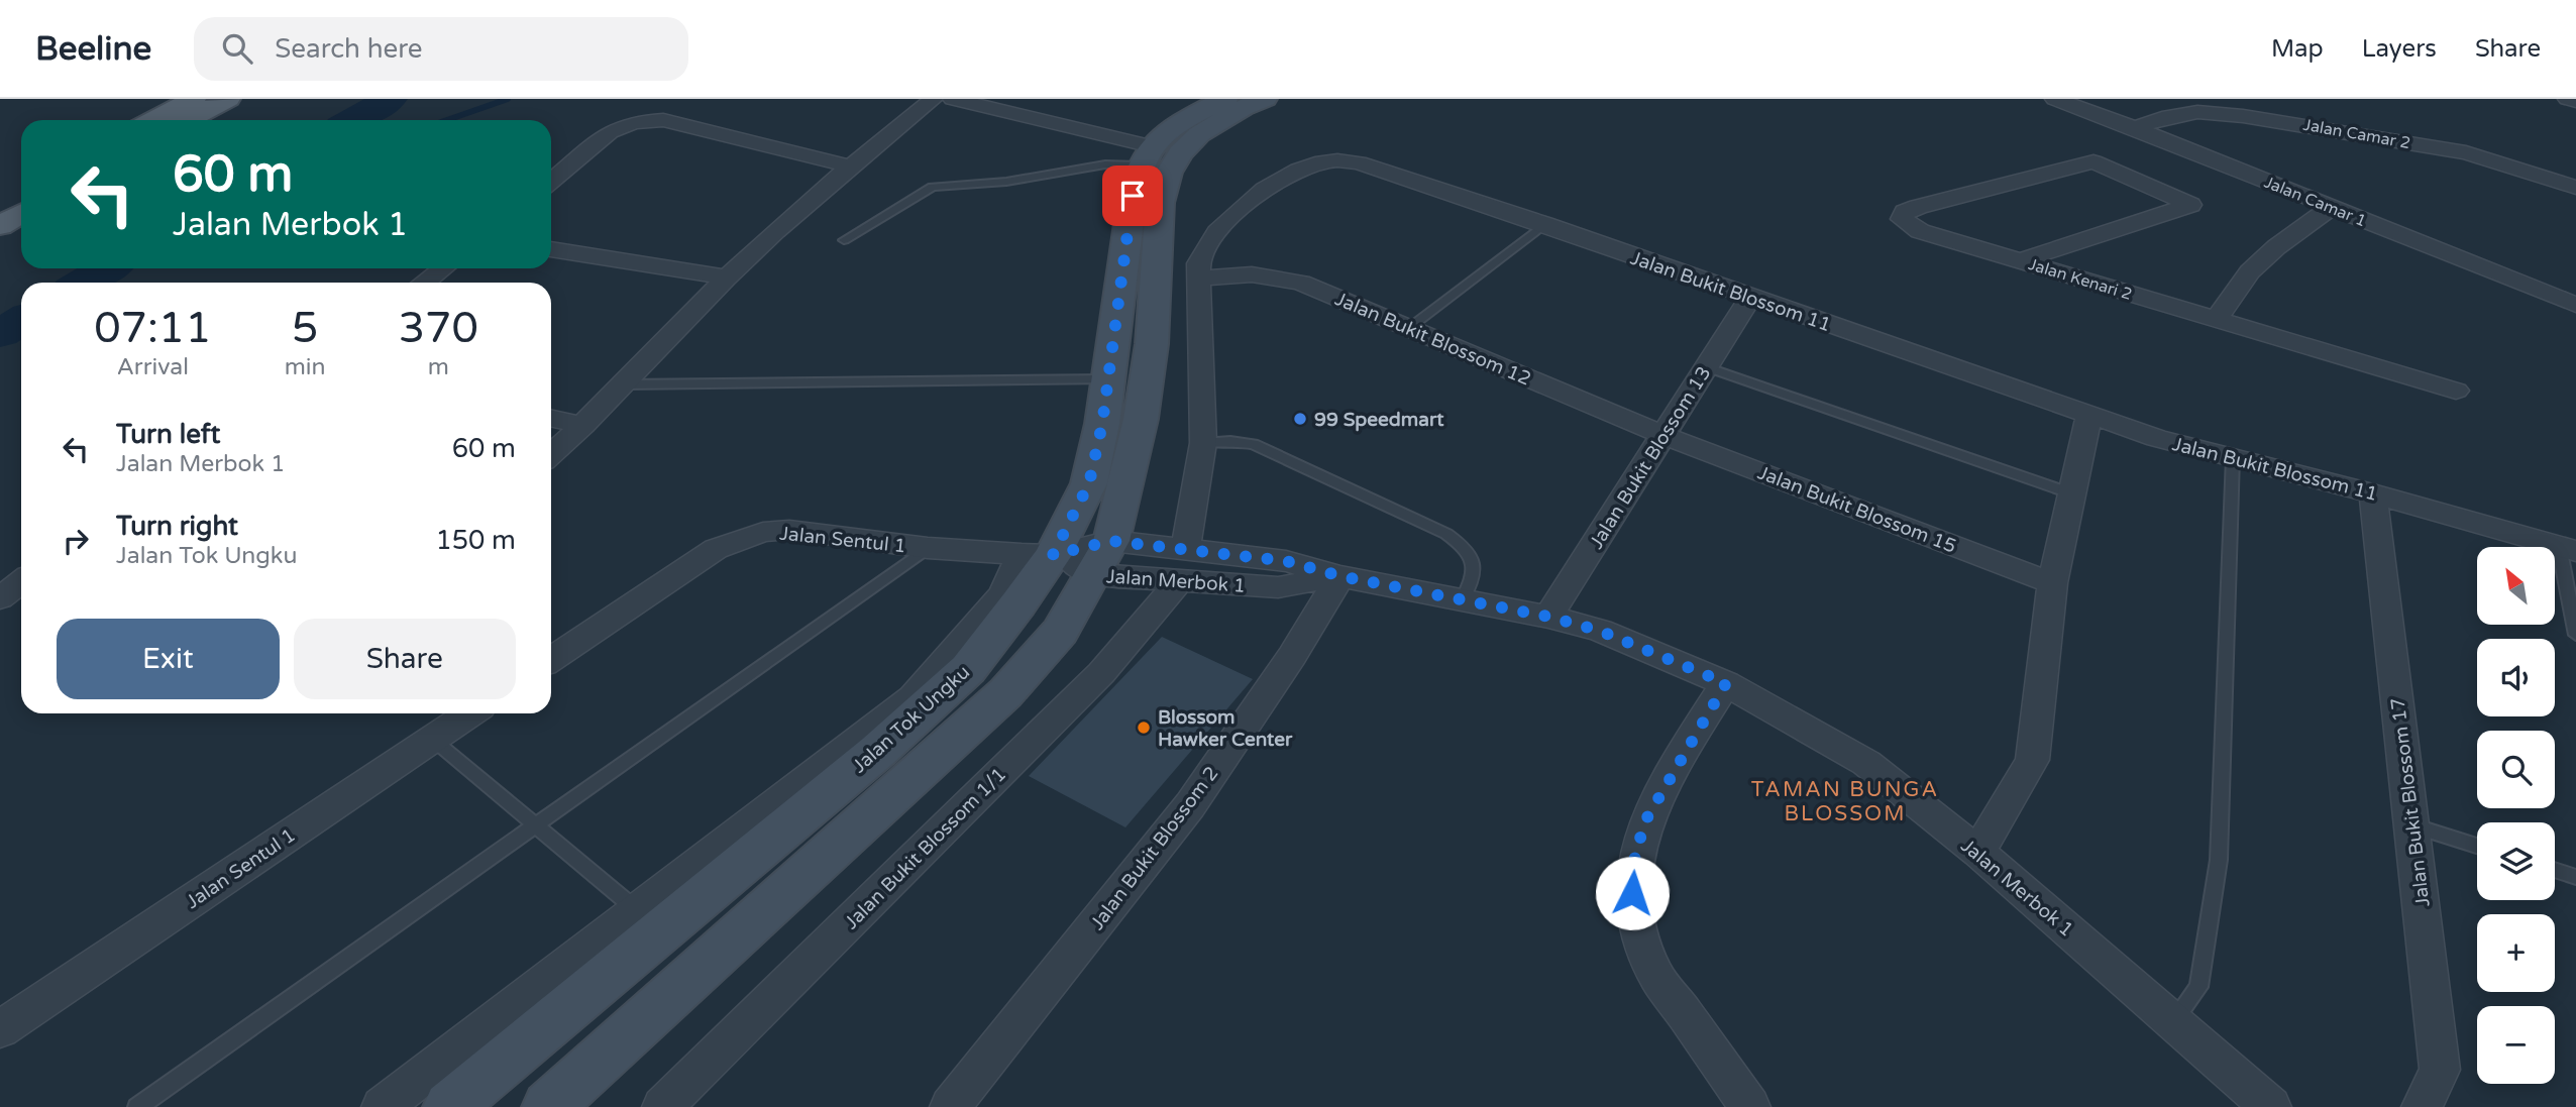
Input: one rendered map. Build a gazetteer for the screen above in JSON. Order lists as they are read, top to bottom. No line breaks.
{"streets":{"main road":["Jalan Tok Ungku"],"street":["Jalan Camar 2","Jalan Camar 1","Jalan Kenari 2","Jalan Bukit Blossom 11","Jalan Bukit Blossom 12","Jalan Bukit Blossom 13","Jalan Bukit Blossom 15","Jalan Sentul 1","Jalan Merbok 1","Jalan Bukit Blossom 17","Jalan Bukit Blossom 1/1","Jalan Bukit Blossom 2"]},"crossings":[["Jalan Camar 2","Jalan Camar 1"],["Jalan Bukit Blossom 11","Jalan Bukit Blossom 12"],["Jalan Bukit Blossom 11","Jalan Bukit Blossom 13"],["Jalan Bukit Blossom 11","Jalan Merbok 1"],["Jalan Bukit Blossom 11","Jalan Bukit Blossom 17"],["Jalan Bukit Blossom 11","Jalan Bukit Blossom 1/1"],["Jalan Bukit Blossom 12","Jalan Bukit Blossom 13"],["Jalan Bukit Blossom 12","Jalan Bukit Blossom 15"],["Jalan Bukit Blossom 13","Jalan Bukit Blossom 15"],["Jalan Bukit Blossom 13","Jalan Merbok 1"],["Jalan Sentul 1","Jalan Merbok 1"],["Jalan Sentul 1","Jalan Tok Ungku"],["Jalan Merbok 1","Jalan Tok Ungku"],["Jalan Merbok 1","Jalan Bukit Blossom 1/1"],["Jalan Merbok 1","Jalan Bukit Blossom 2"]],"districts":["TAMAN BUNGA BLOSSOM"],"places":["99 Speedmart","Blossom Hawker Center"],"north":"top left","page":{"header":"Beeline","search":"Search here","nav":["Map","Layers","Share"],"turn":["60 m","Jalan Merbok 1"],"eta":["07:11","Arrival","5","min","370","m"],"list":[{"name":"Turn left","note":"Jalan Merbok 1","value":"60 m"},{"name":"Turn right","note":"Jalan Tok Ungku","value":"150 m"}],"map_buttons":["+","−"],"buttons":["Exit","Share"]}}
